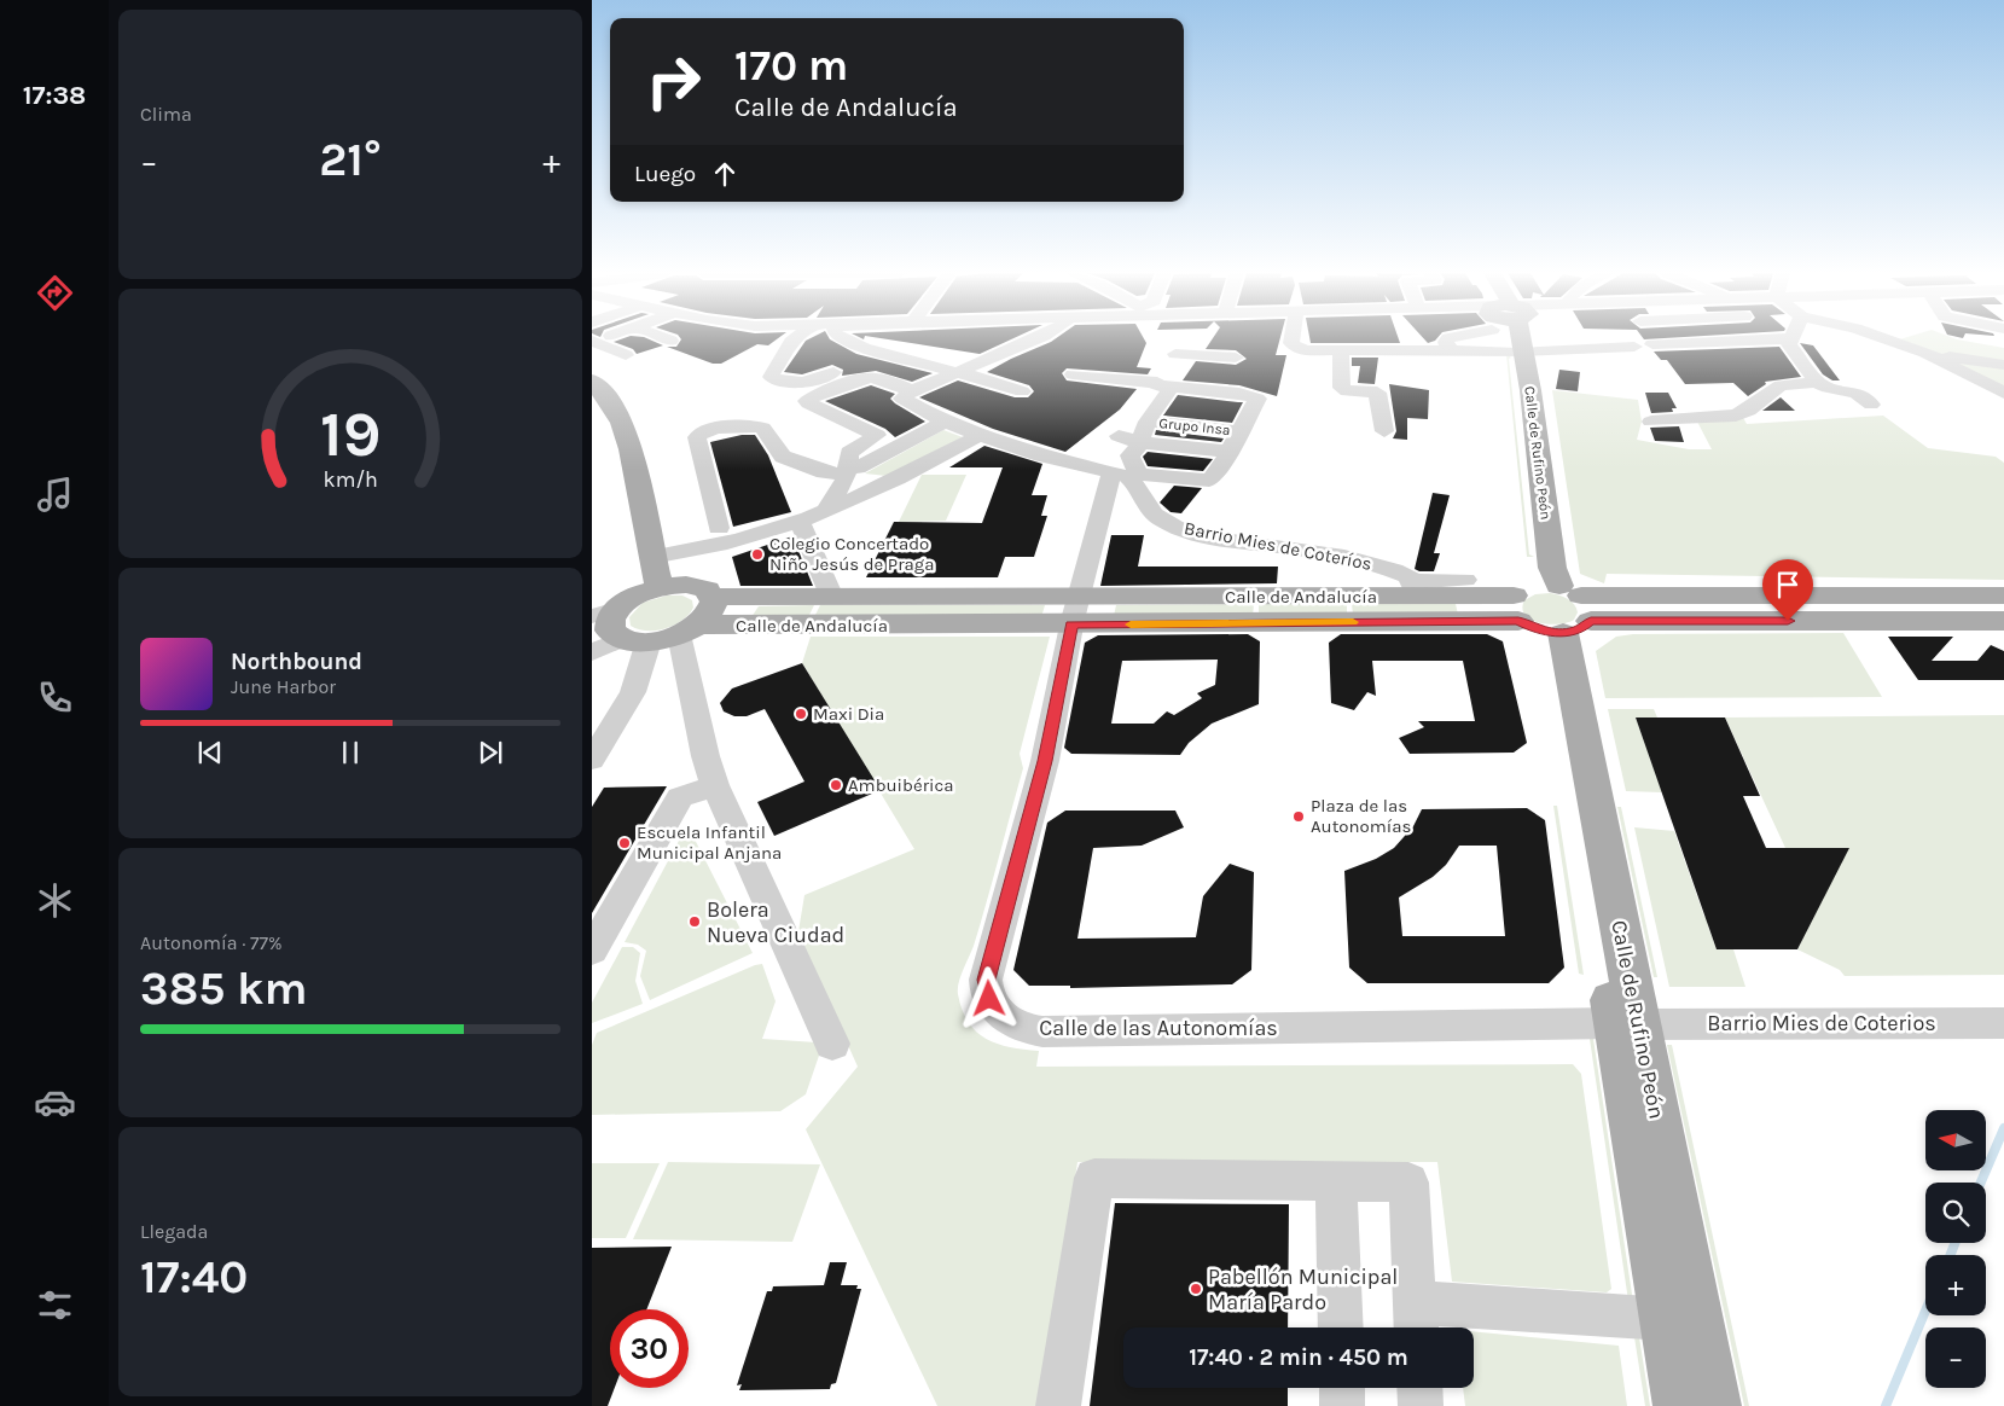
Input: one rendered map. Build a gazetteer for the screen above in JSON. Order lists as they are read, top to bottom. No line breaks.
{"streets":{"main road":["Calle de Rufino Peón","Calle de Andalucía"],"street":["Grupo Insa","Barrio Mies de Coteríos","Barrio Mies de Coterios","Calle de las Autonomías"]},"crossings":[["Grupo Insa","Barrio Mies de Coteríos"],["Calle de Rufino Peón","Calle de Andalucía"],["Calle de Rufino Peón","Barrio Mies de Coterios"],["Calle de Rufino Peón","Calle de las Autonomías"],["Barrio Mies de Coteríos","Calle de Andalucía"],["Calle de Andalucía","Calle de las Autonomías"],["Barrio Mies de Coterios","Calle de las Autonomías"]],"places":["Colegio Concertado Niño Jesús de Praga","Maxi Dia","Ambuibérica","Plaza de las Autonomías","Escuela Infantil Municipal Anjana","Bolera Nueva Ciudad","Pabellón Municipal María Pardo"],"north":"left","page":{"tabs":"17:38","tile":["Clima",["Autonomía · 77%","385 km"],["Llegada","17:40"]],"turn":["170 m","Calle de Andalucía"],"heat":["−","21°","+"],"then":"Luego","song":["Northbound","June Harbor"],"map_buttons":["+","−"],"limit":"30","trip":"17:40 · 2 min · 450 m","gauge":["19","km/h"]}}
